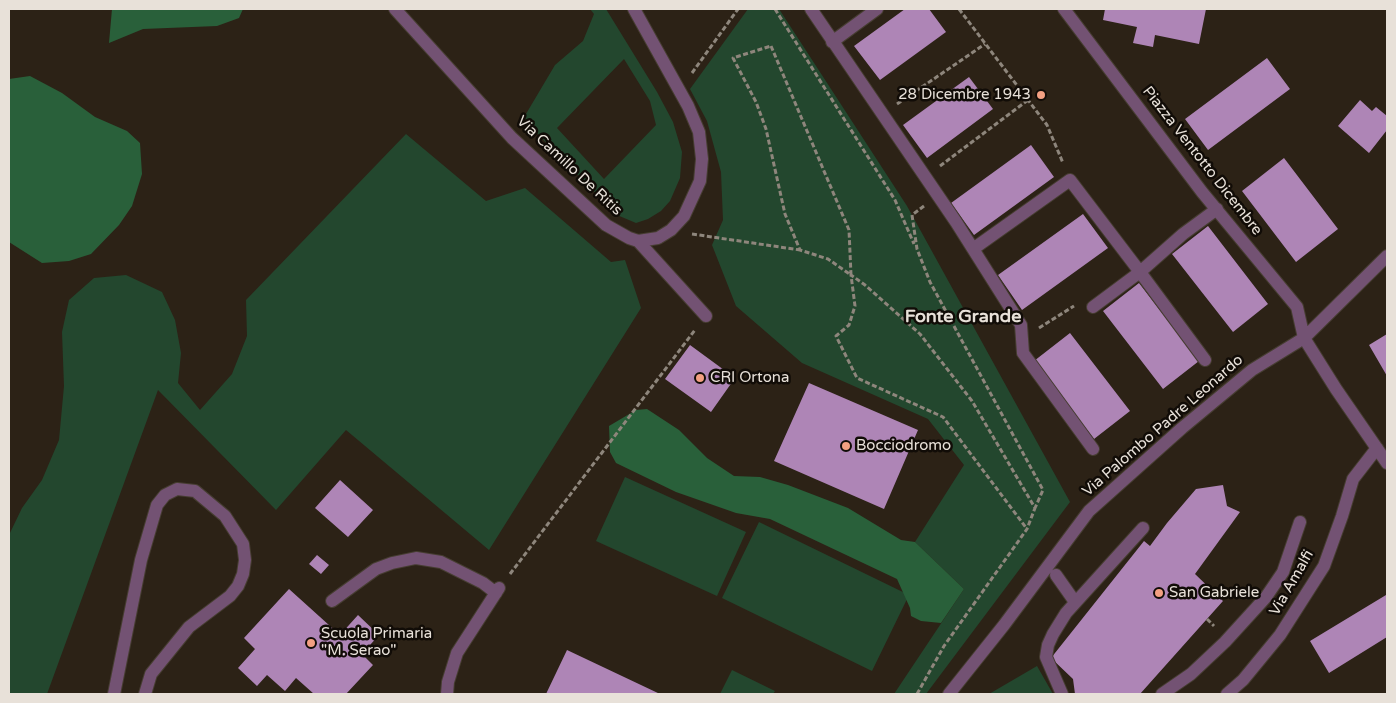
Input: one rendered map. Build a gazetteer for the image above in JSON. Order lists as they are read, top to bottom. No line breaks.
{"streets":{"street":["Piazza Ventotto Dicembre","Via Camillo De Ritis","Via Palombo Padre Leonardo","Via Amalfi"]},"crossings":[["Piazza Ventotto Dicembre","Via Palombo Padre Leonardo"]],"districts":["Fonte Grande"],"places":["28 Dicembre 1943","CRI Ortona","Bocciodromo","San Gabriele","Scuola Primaria \"M. Serao\""]}
